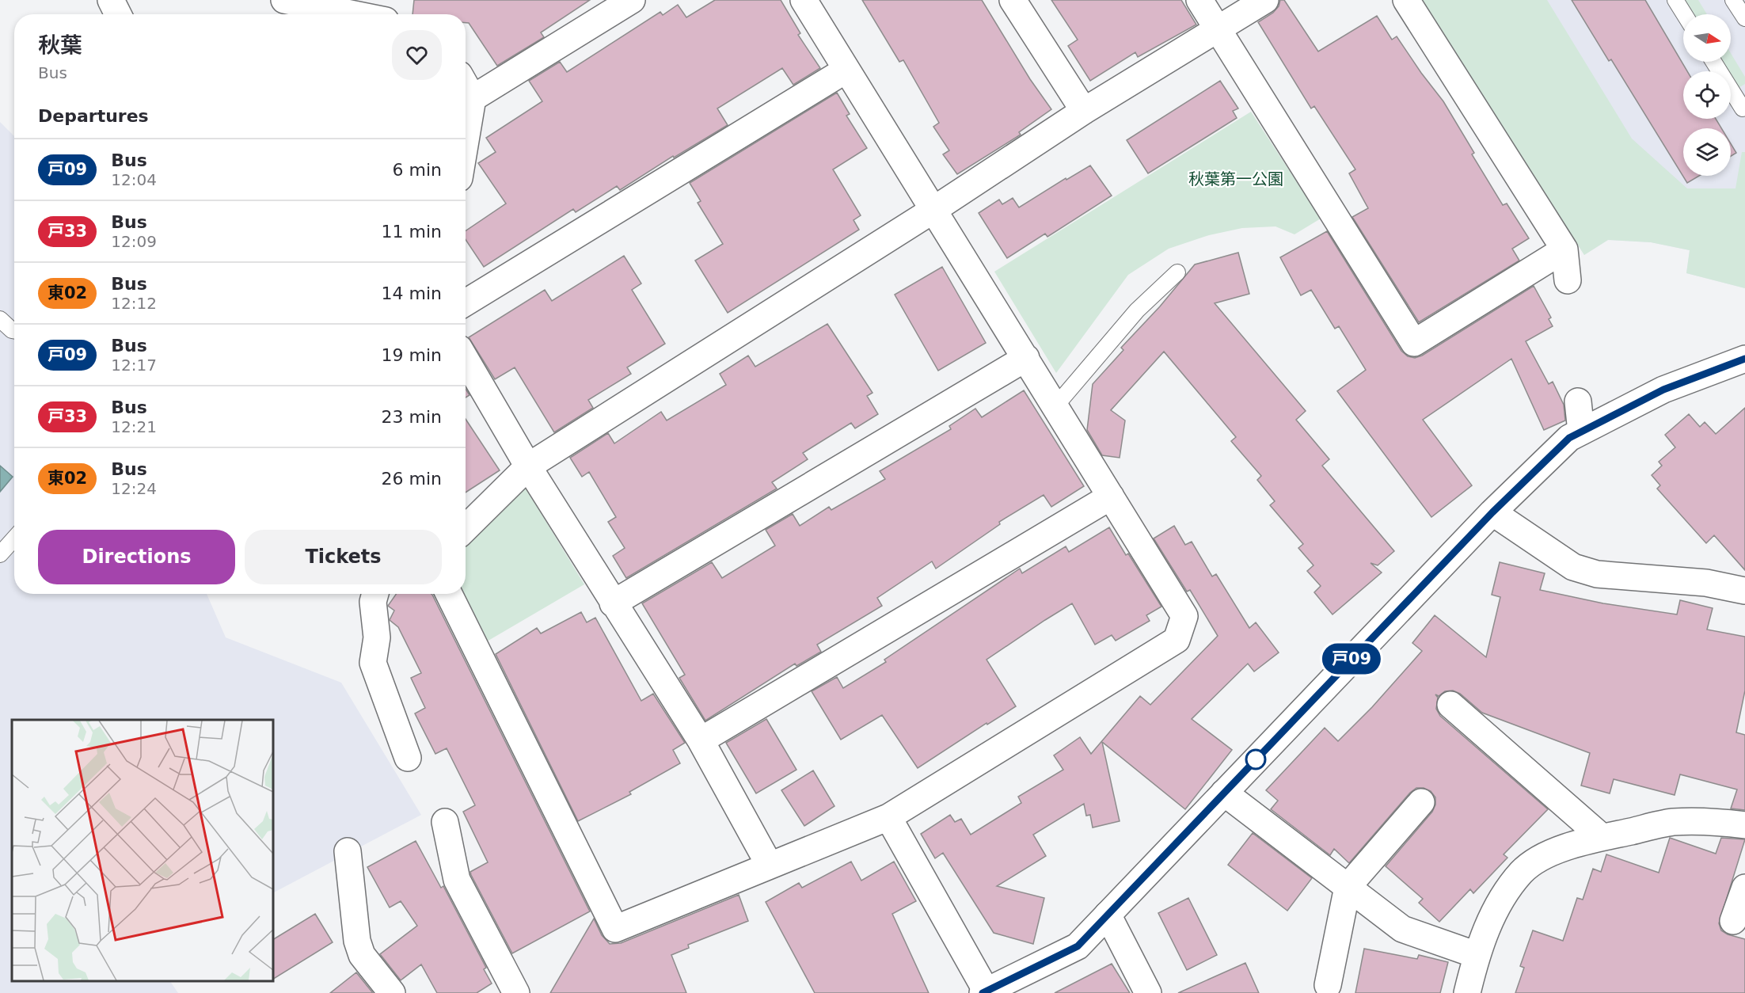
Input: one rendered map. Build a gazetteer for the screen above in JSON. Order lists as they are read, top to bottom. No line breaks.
{"parks":["秋葉第一公園"],"lines":["bus line 戸09"],"north":"right","page":{"on_map":"戸09","heading":[["秋葉","Bus"],"Departures"],"list":[{"mark":"戸09","name":"Bus","note":"12:04","value":"6 min"},{"mark":"戸33","name":"Bus","note":"12:09","value":"11 min"},{"mark":"東02","name":"Bus","note":"12:12","value":"14 min"},{"mark":"戸09","name":"Bus","note":"12:17","value":"19 min"},{"mark":"戸33","name":"Bus","note":"12:21","value":"23 min"},{"mark":"東02","name":"Bus","note":"12:24","value":"26 min"}],"buttons":["Directions","Tickets"]}}
